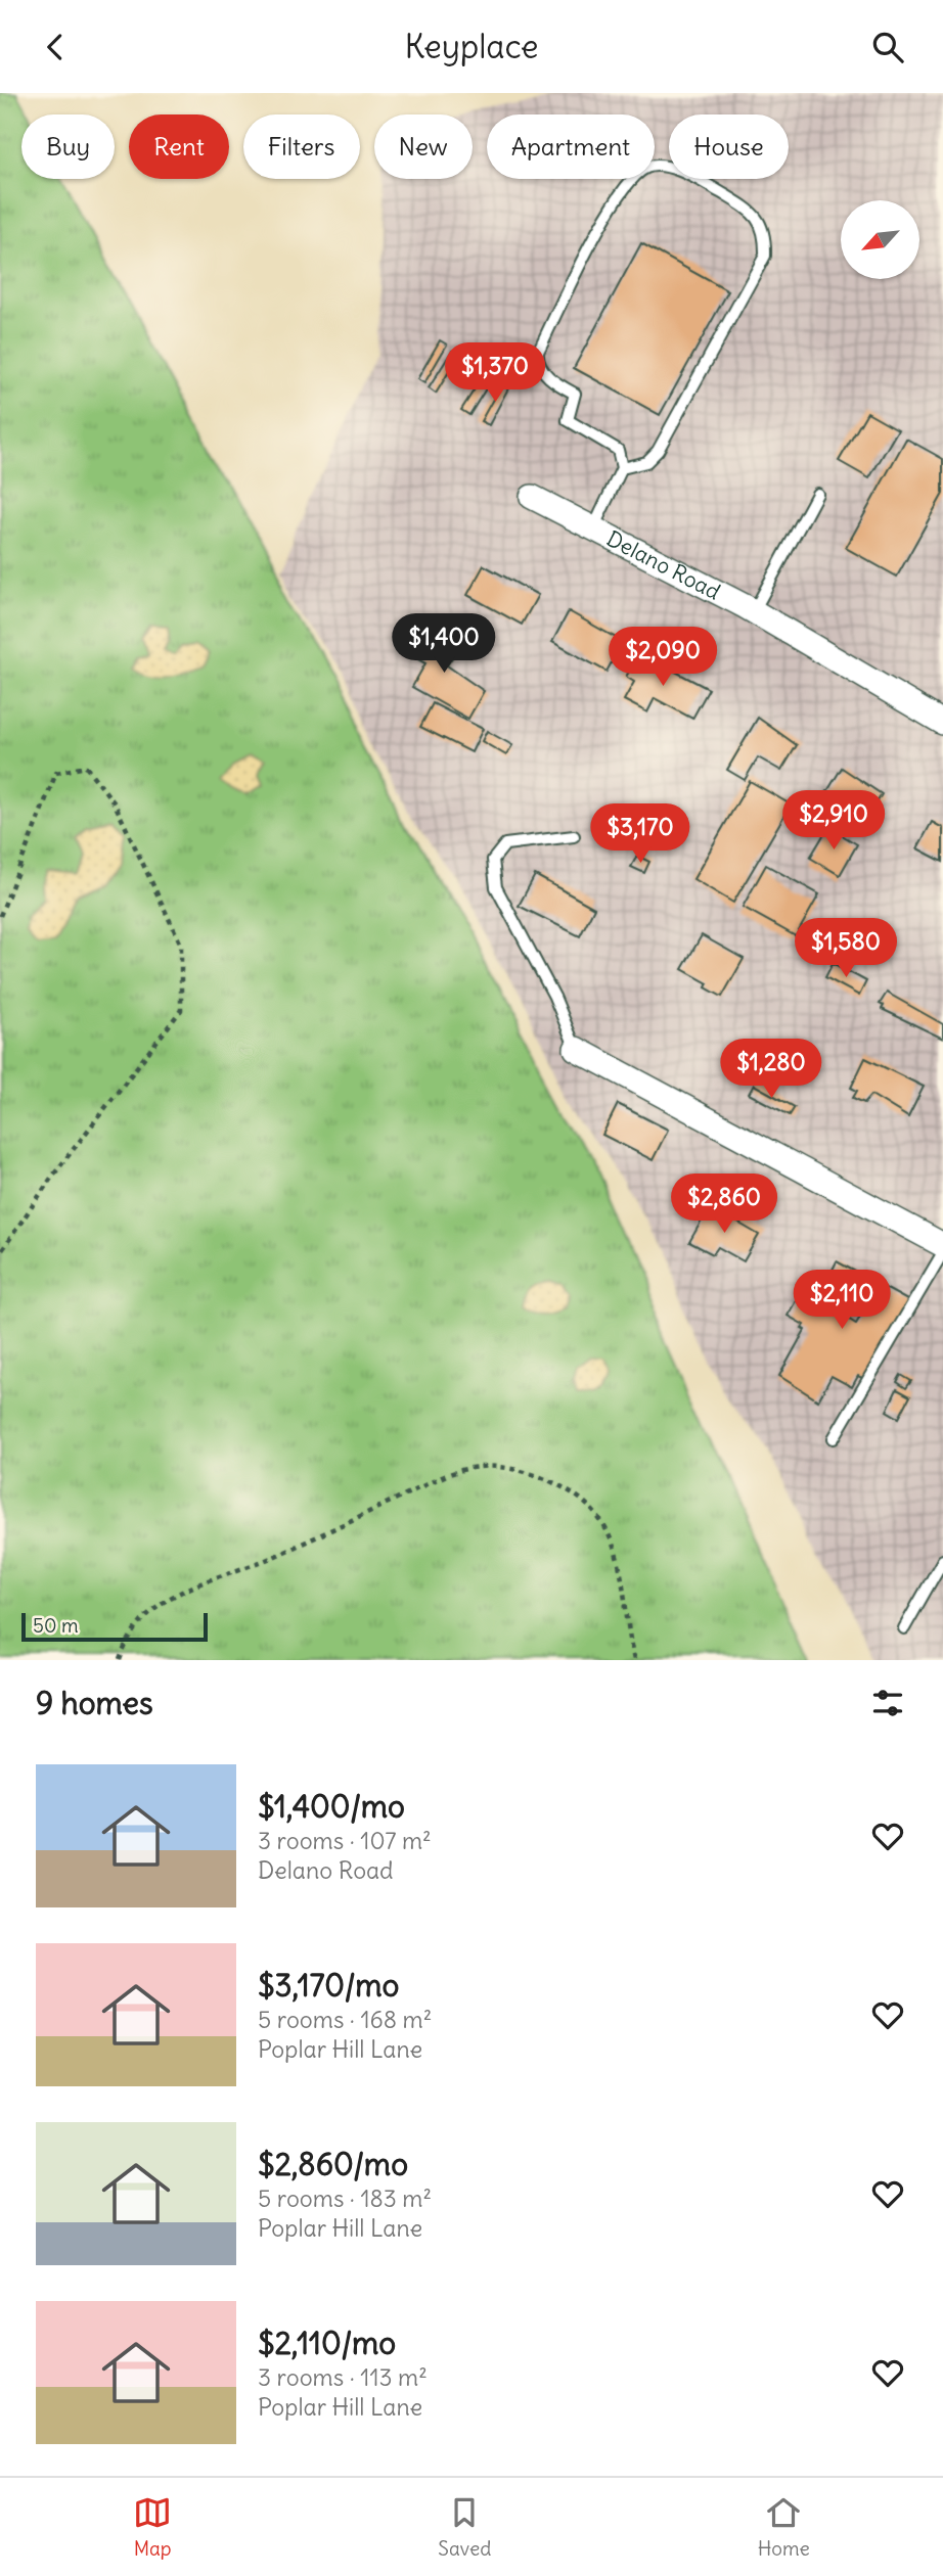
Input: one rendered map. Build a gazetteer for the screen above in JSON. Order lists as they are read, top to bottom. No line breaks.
{"streets":{"street":["Delano Road"]},"scale_bar":"50 m","north":"bottom left","page":{"header":"Keyplace","chip":["Buy","Rent","Filters","New","Apartment","House"],"price":["$1,370","$1,400","$2,090","$2,910","$3,170","$1,580","$1,280","$2,860","$2,110"],"scale":"50 m","heading":"9 homes","list":[{"name":"$1,400/mo","note":"3 rooms · 107 m² · Delano Road"},{"name":"$3,170/mo","note":"5 rooms · 168 m² · Poplar Hill Lane"},{"name":"$2,860/mo","note":"5 rooms · 183 m² · Poplar Hill Lane"},{"name":"$2,110/mo","note":"3 rooms · 113 m² · Poplar Hill Lane"}],"tabs":["Map","Saved","Home"]}}
